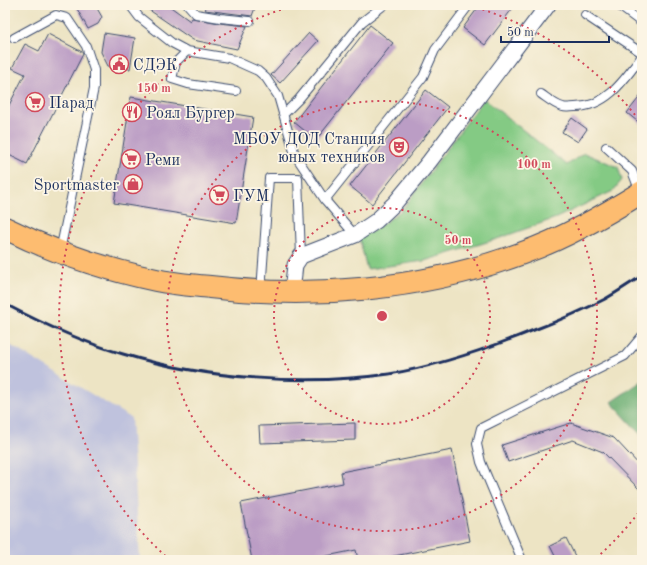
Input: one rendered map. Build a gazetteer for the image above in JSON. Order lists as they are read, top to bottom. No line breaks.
{"places":{"public building":["СДЭК"],"supermarket":["Парад","Реми","ГУМ"],"restaurant":["Роял Бургер"],"theatre":["МБОУ ДОД Станция юных техников"],"shop":["Sportmaster"]},"scale_bar":"50 m","rings":["150 m","100 m","50 m"]}
